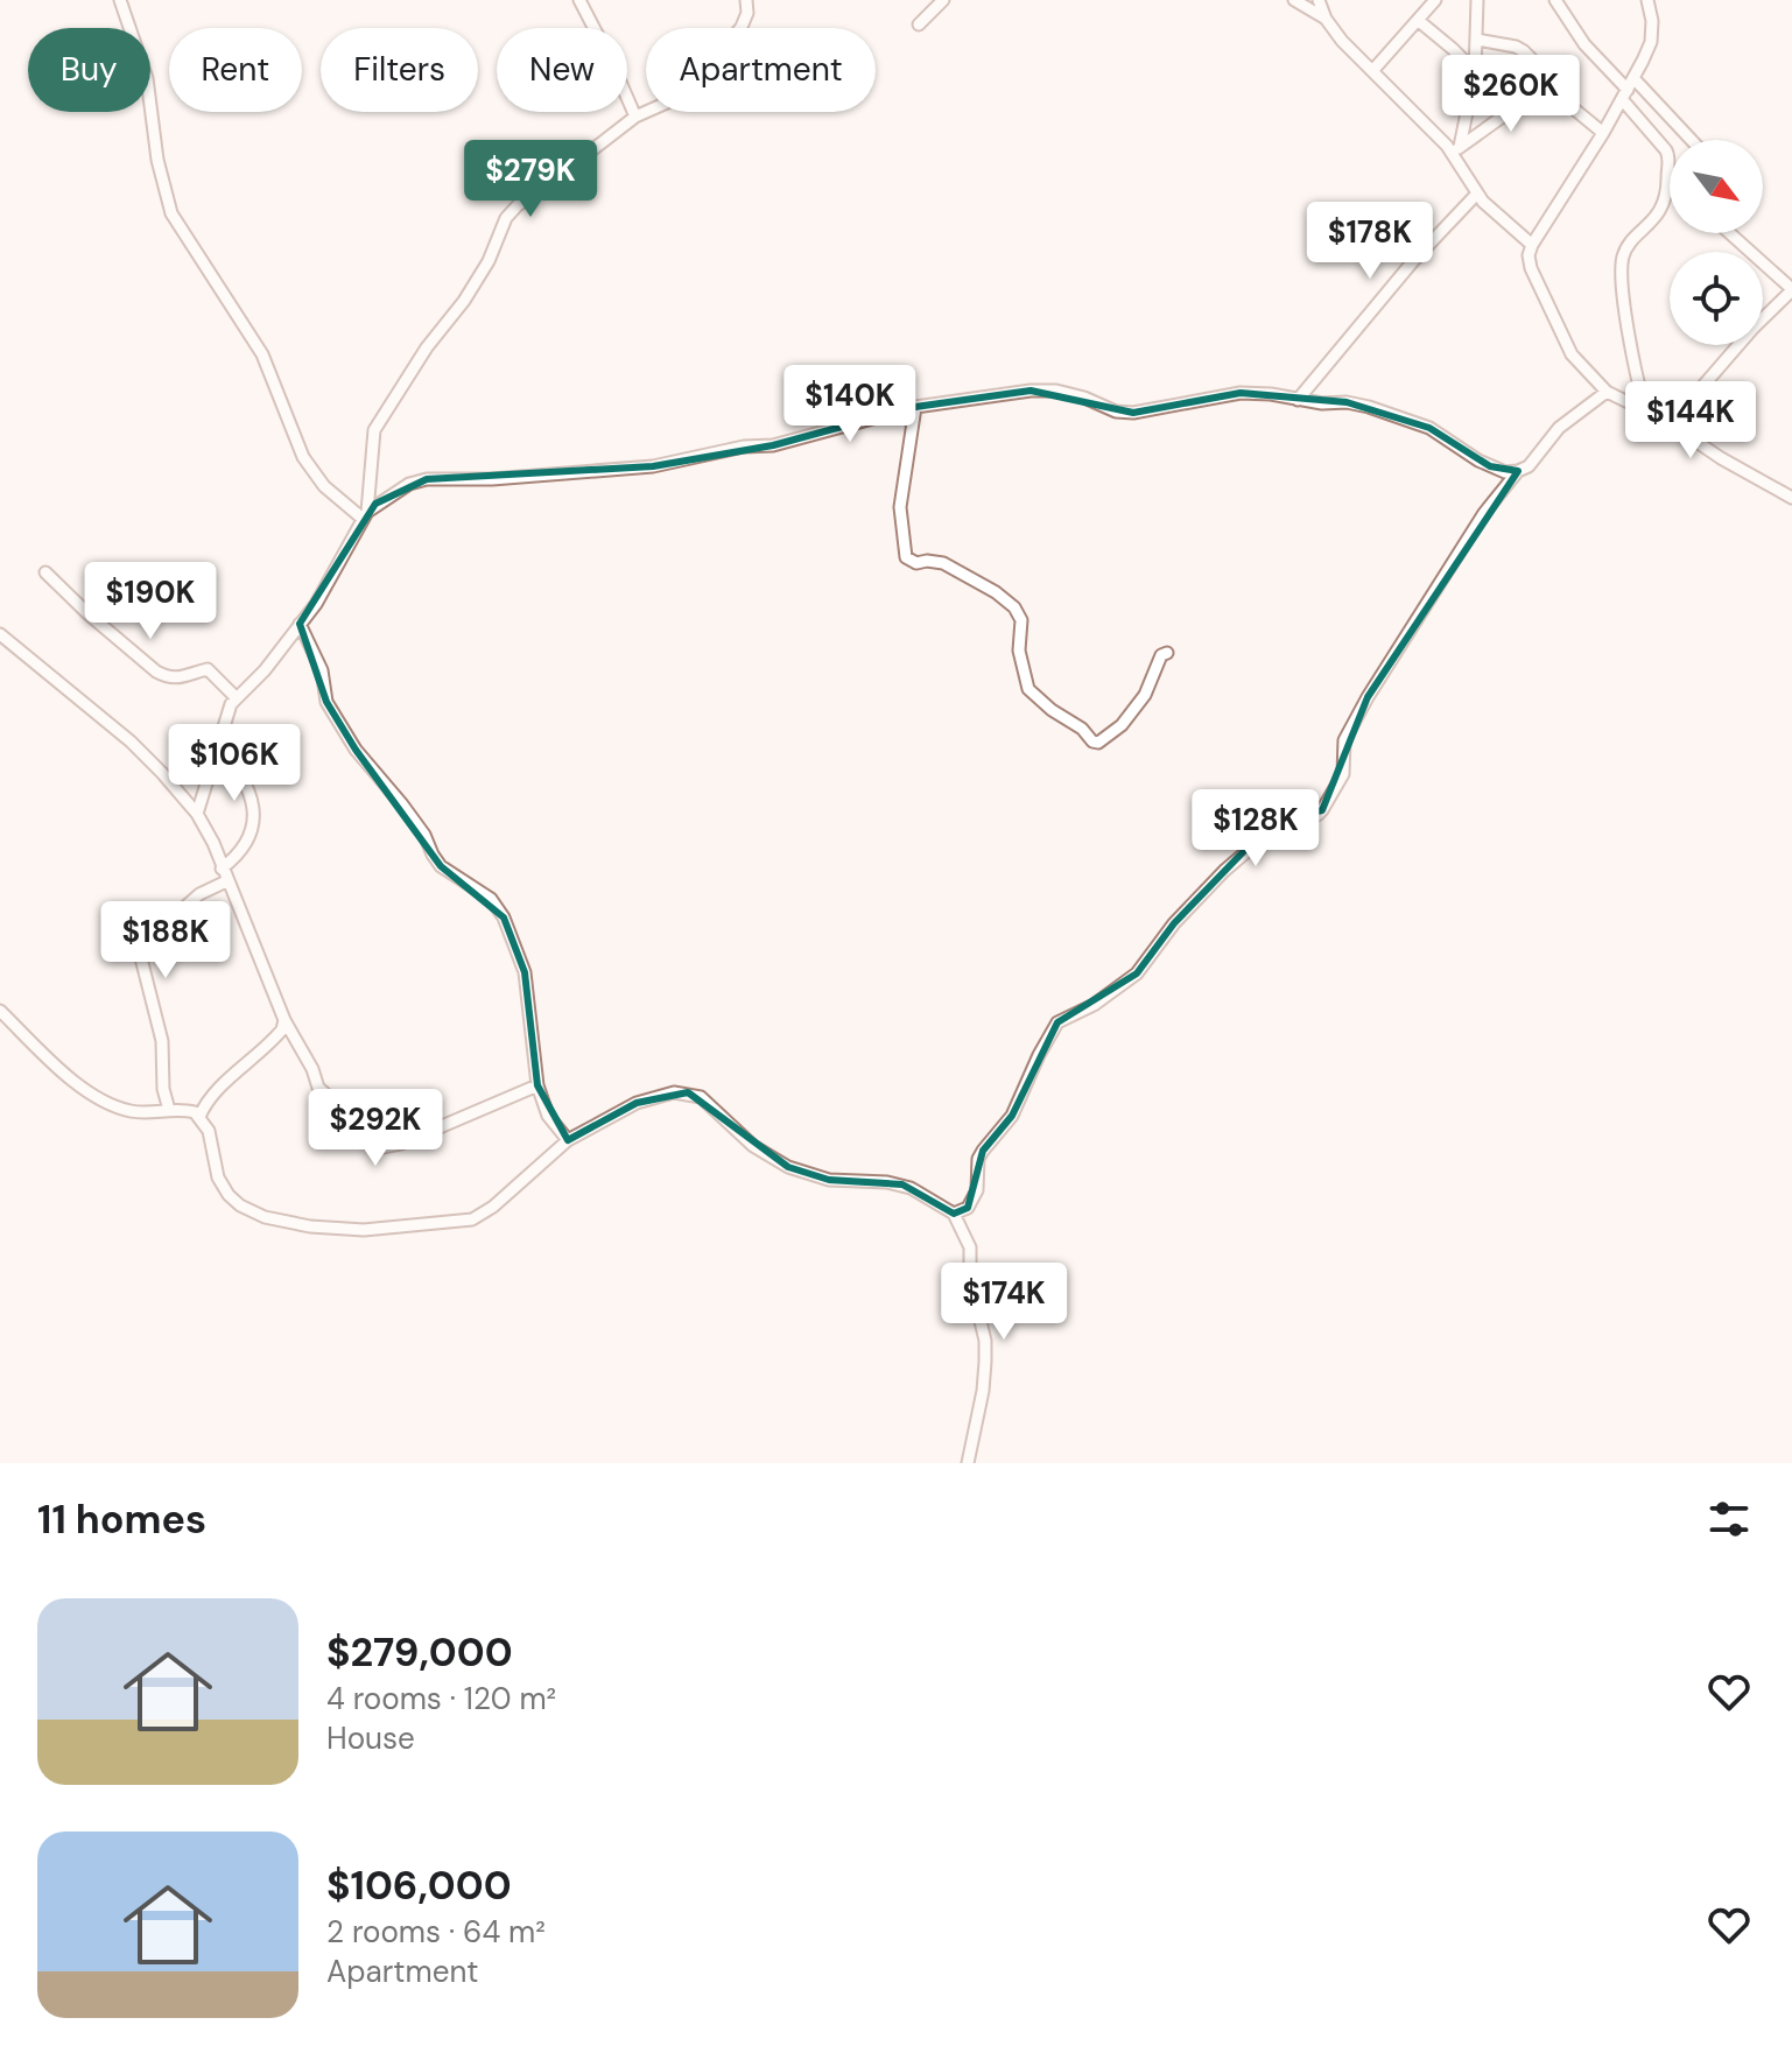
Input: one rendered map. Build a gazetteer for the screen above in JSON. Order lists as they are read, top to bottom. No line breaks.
{"north":"bottom right","page":{"chip":["Buy","Rent","Filters","New","Apartment"],"price":["$260K","$279K","$178K","$140K","$144K","$190K","$106K","$128K","$188K","$292K","$174K"],"heading":"11 homes","list":[{"name":"$279,000","note":"4 rooms · 120 m² · House"},{"name":"$106,000","note":"2 rooms · 64 m² · Apartment"}]}}
